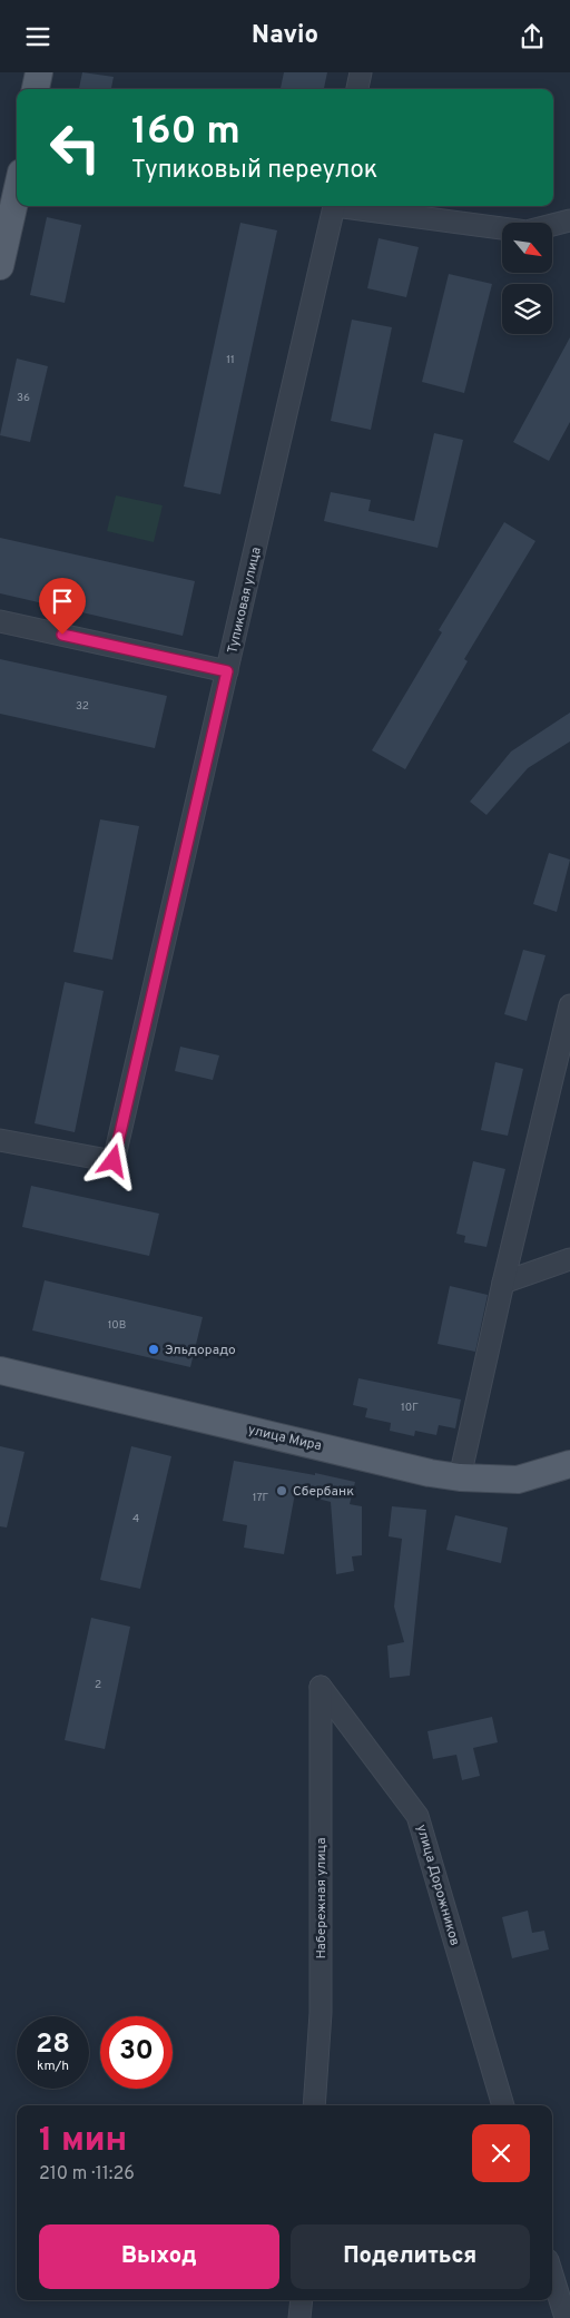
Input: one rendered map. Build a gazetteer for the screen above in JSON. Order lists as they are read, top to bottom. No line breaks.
{"streets":{"main road":["улица Мира"],"street":["Тупиковая улица","улица Дорожников","Набережная улица"]},"crossings":[["улица Дорожников","Набережная улица"]],"places":["Эльдорадо","Сбербанк"],"house_numbers":["11","36","32","10В","10Г","17Г","4","2"],"north":"bottom right","page":{"header":"Navio","turn":["160 m","Тупиковый переулок"],"speed":"28 km/h","limit":"30","heading":["1 мин","210 m · 11:26"],"buttons":["Выход","Поделиться"]}}
